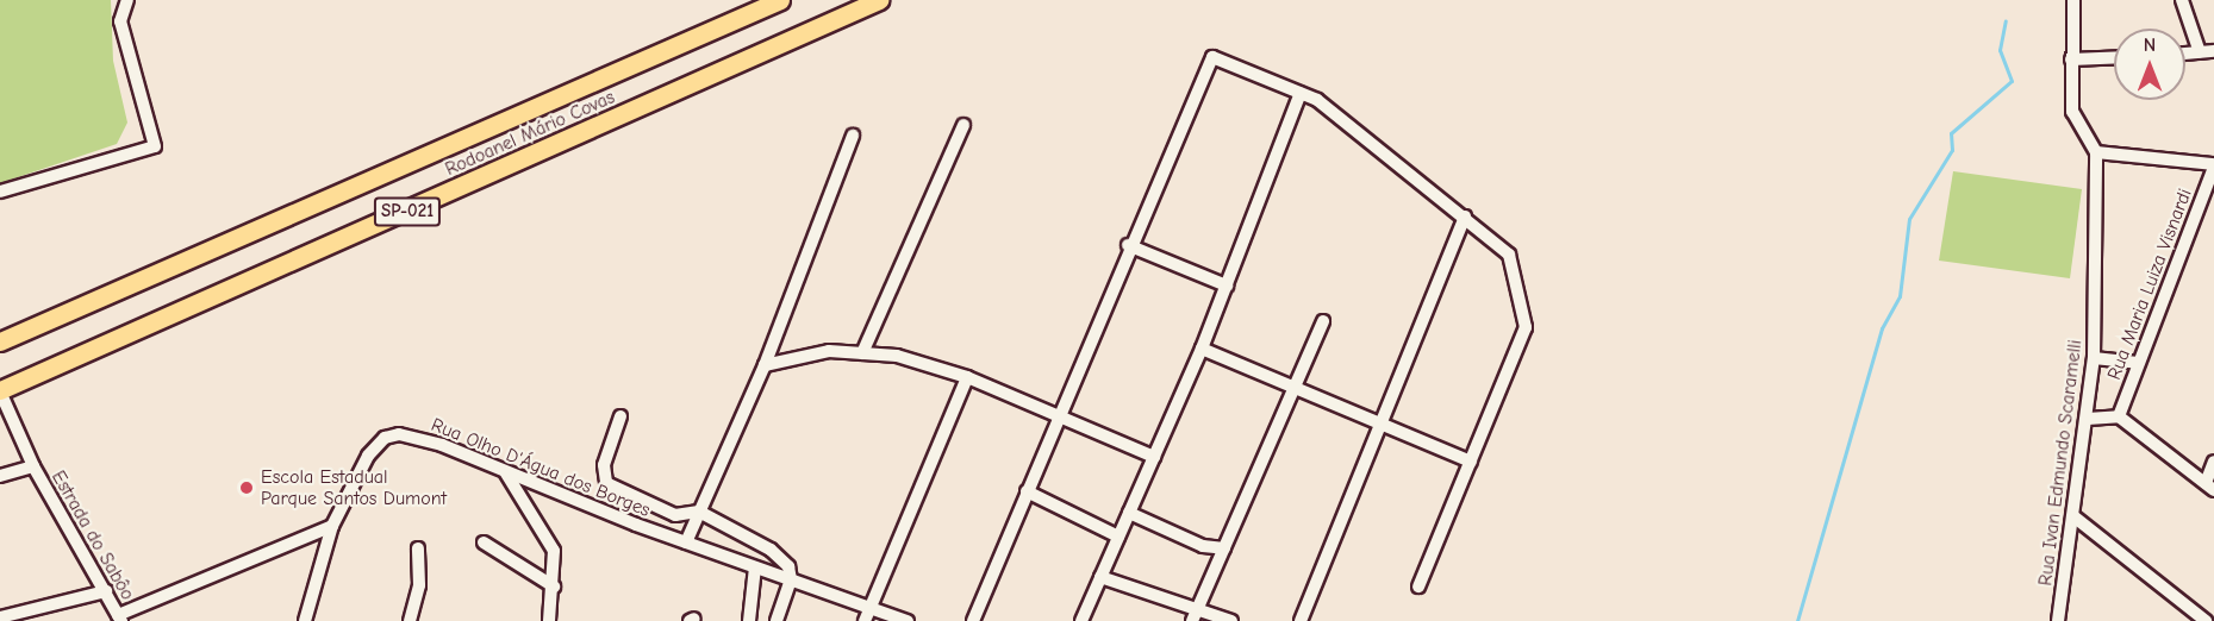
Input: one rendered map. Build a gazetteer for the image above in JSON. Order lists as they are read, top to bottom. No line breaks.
{"streets":{"highway":["Rodoanel Mário Covas","SP-021"],"street":["Rua Maria Luiza Visnardi","Rua Ivan Edmundo Scaramelli","Rua Olho D'Água dos Borges","Estrada do Sabôo"]},"crossings":[["Rodoanel Mário Covas","Estrada do Sabôo"]],"places":["Escola Estadual Parque Santos Dumont"],"north":"top"}
